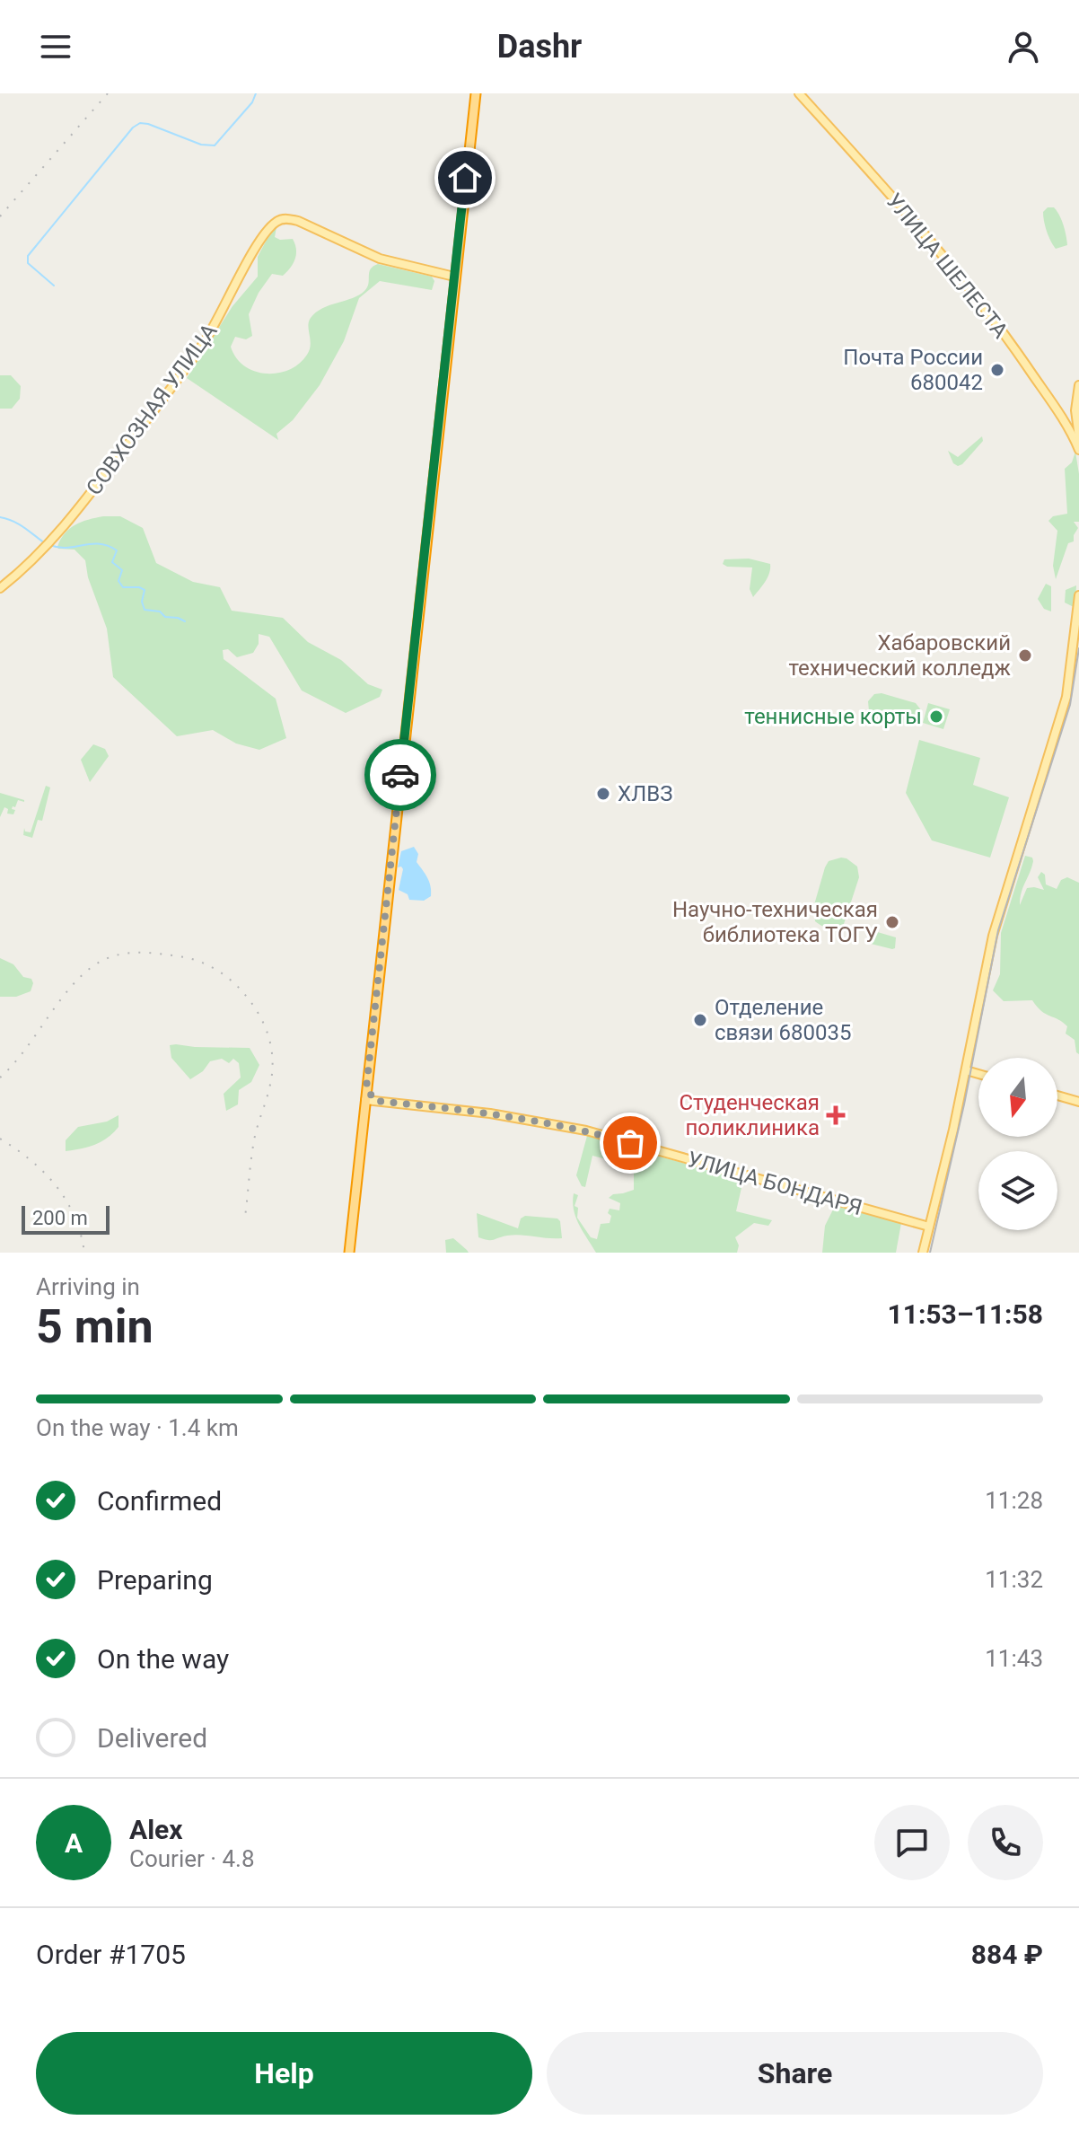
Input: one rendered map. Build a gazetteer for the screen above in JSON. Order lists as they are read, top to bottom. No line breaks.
{"streets":{"main road":["УЛИЦА ШЕЛЕСТА","СОВХОЗНАЯ УЛИЦА","УЛИЦА БОНДАРЯ"]},"places":{"other":["Почта России 680042","Хабаровский технический колледж","теннисные корты","ХЛВЗ","Научно-техническая библиотека ТОГУ","Отделение связи 680035"],"health":["Студенческая поликлиника"]},"scale_bar":"200 m","north":"bottom","page":{"header":"Dashr","scale":"200 m","heading":["5 min","Arriving in","11:53–11:58"],"panel":["Alex","Courier · 4.8","Order #1705","884 ₽"],"bar":"On the way · 1.4 km","list":[["Confirmed","11:28"],["Preparing","11:32"],["On the way","11:43"],"Delivered"],"round":"A","buttons":["Help","Share"]}}
